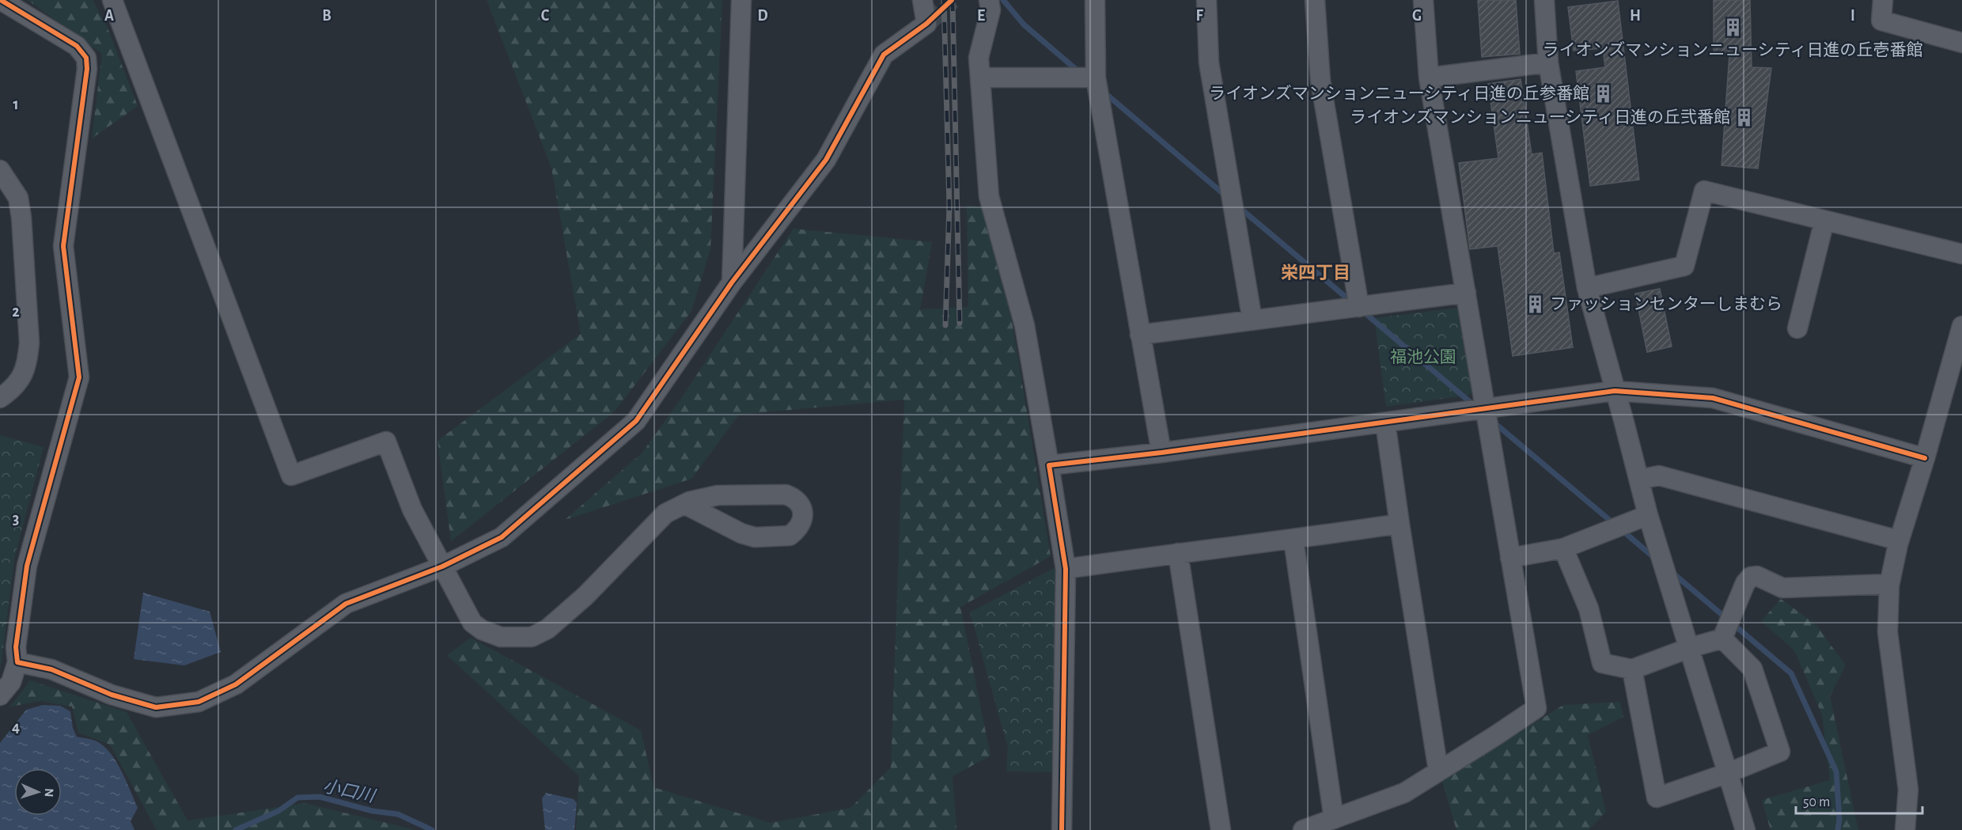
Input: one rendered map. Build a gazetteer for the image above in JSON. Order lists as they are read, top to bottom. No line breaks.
{"districts":["栄四丁目"],"water":["小口川"],"parks":["福池公園"],"places":{"building":["ライオンズマンションニューシティ日進の丘壱番館","ライオンズマンションニューシティ日進の丘参番館","ライオンズマンションニューシティ日進の丘弐番館","ファッションセンターしまむら"]},"scale_bar":"50 m","north":"right","grid":{"columns":["A","B","C","D","E","F","G","H","I"],"rows":["1","2","3","4"]}}
